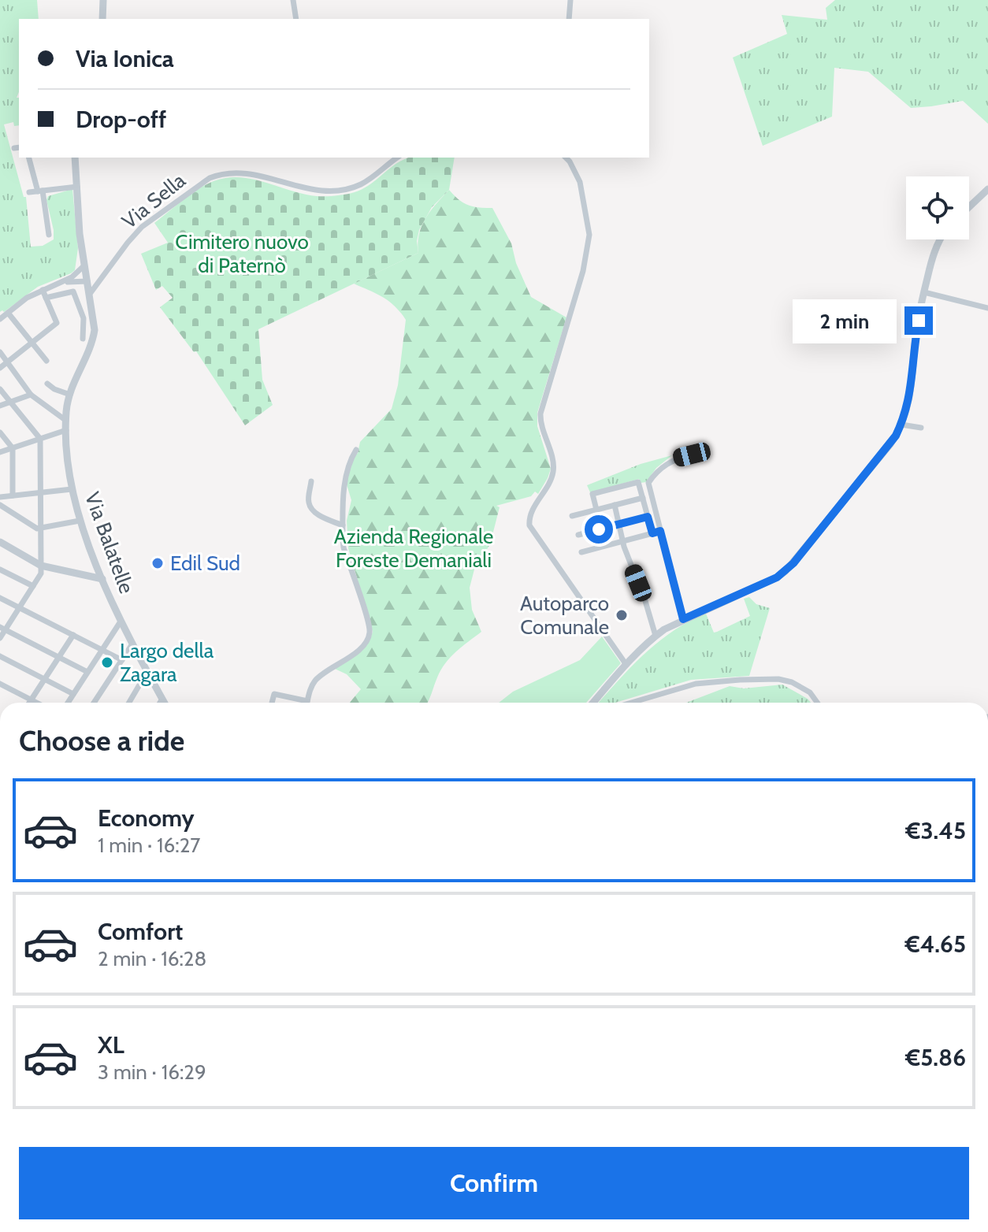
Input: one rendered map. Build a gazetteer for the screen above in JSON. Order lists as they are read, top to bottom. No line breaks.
{"streets":{"street":["Via Sella","Via Balatelle"]},"crossings":[["Via Sella","Via Balatelle"]],"parks":["Cimitero nuovo di Paternò","Azienda Regionale Foreste Demaniali"],"places":["Edil Sud","Autoparco Comunale","Largo della Zagara"],"page":{"banner":["Via Ionica","Drop-off"],"bubble":"2 min","heading":"Choose a ride","list":[{"name":"Economy","note":"1 min · 16:27","value":"€3.45"},{"name":"Comfort","note":"2 min · 16:28","value":"€4.65"},{"name":"XL","note":"3 min · 16:29","value":"€5.86"}],"buttons":"Confirm"}}
